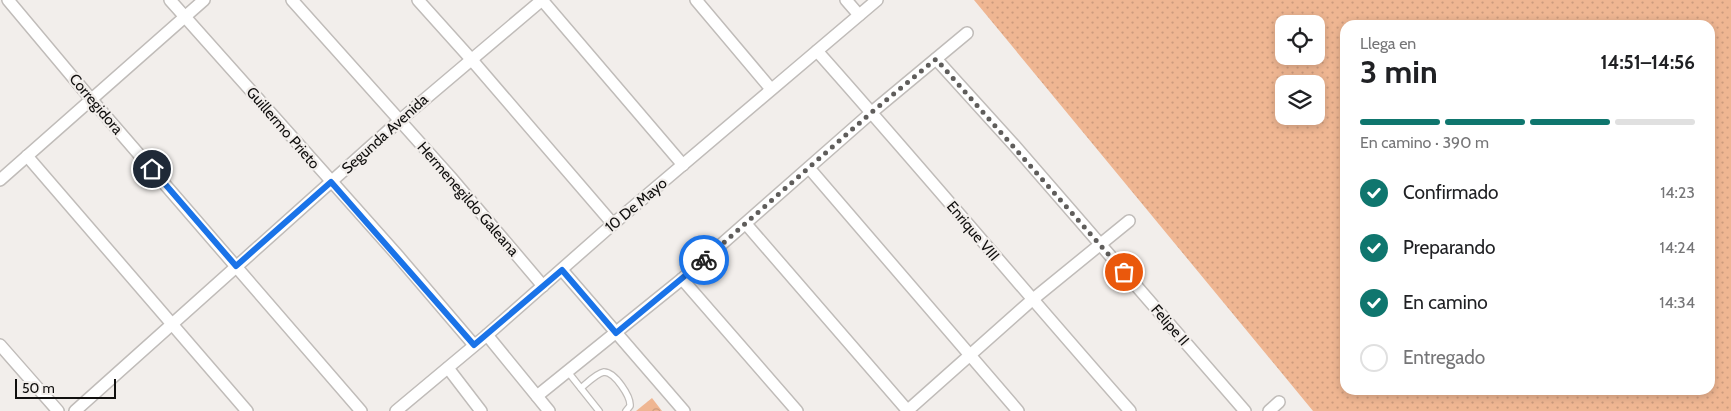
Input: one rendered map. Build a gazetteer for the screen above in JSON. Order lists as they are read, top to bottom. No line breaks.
{"streets":{"street":["Corregidora","Guillermo Prieto","Segunda Avenida","Hermenegildo Galeana","10 De Mayo","Enrique VIII","Felipe II"]},"crossings":[["Corregidora","Segunda Avenida"],["Guillermo Prieto","Segunda Avenida"],["Guillermo Prieto","10 De Mayo"],["Segunda Avenida","Hermenegildo Galeana"],["Hermenegildo Galeana","10 De Mayo"],["10 De Mayo","Enrique VIII"]],"scale_bar":"50 m","page":{"heading":["3 min","Llega en","14:51–14:56"],"bar":"En camino · 390 m","list":[["Confirmado","14:23"],["Preparando","14:24"],["En camino","14:34"],"Entregado"],"scale":"50 m"}}
